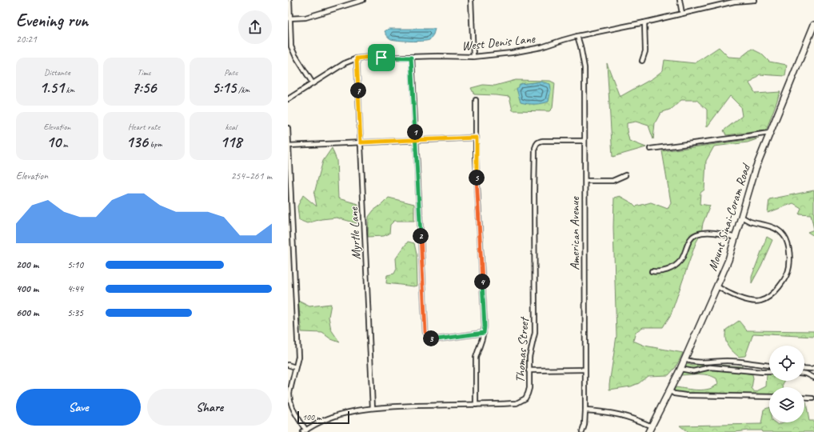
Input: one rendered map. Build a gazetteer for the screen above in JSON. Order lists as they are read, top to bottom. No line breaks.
{"streets":{"main road":["Mount Sinai-Coram Road"],"street":["West Denis Lane","Myrtle Lane","American Avenue","Thomas Street"]},"crossings":[["West Denis Lane","Myrtle Lane"],["West Denis Lane","American Avenue"],["Myrtle Lane","Thomas Street"],["American Avenue","Thomas Street"]],"scale_bar":"100 m","page":{"heading":["Evening run","20:21"],"stats":[["Distance","1.51 km"],["Time","7:56"],["Pace","5:15 /km"],["Elevation","10 m"],["Heart rate","136 bpm"],["kcal","118"]],"pins":["7","1","5","2","4","3"],"chart":["Elevation","254–261 m"],"list":[{"name":"200 m","note":"5:10"},{"name":"400 m","note":"4:44"},{"name":"600 m","note":"5:35"}],"buttons":["Save","Share"],"scale":"100 m"}}
